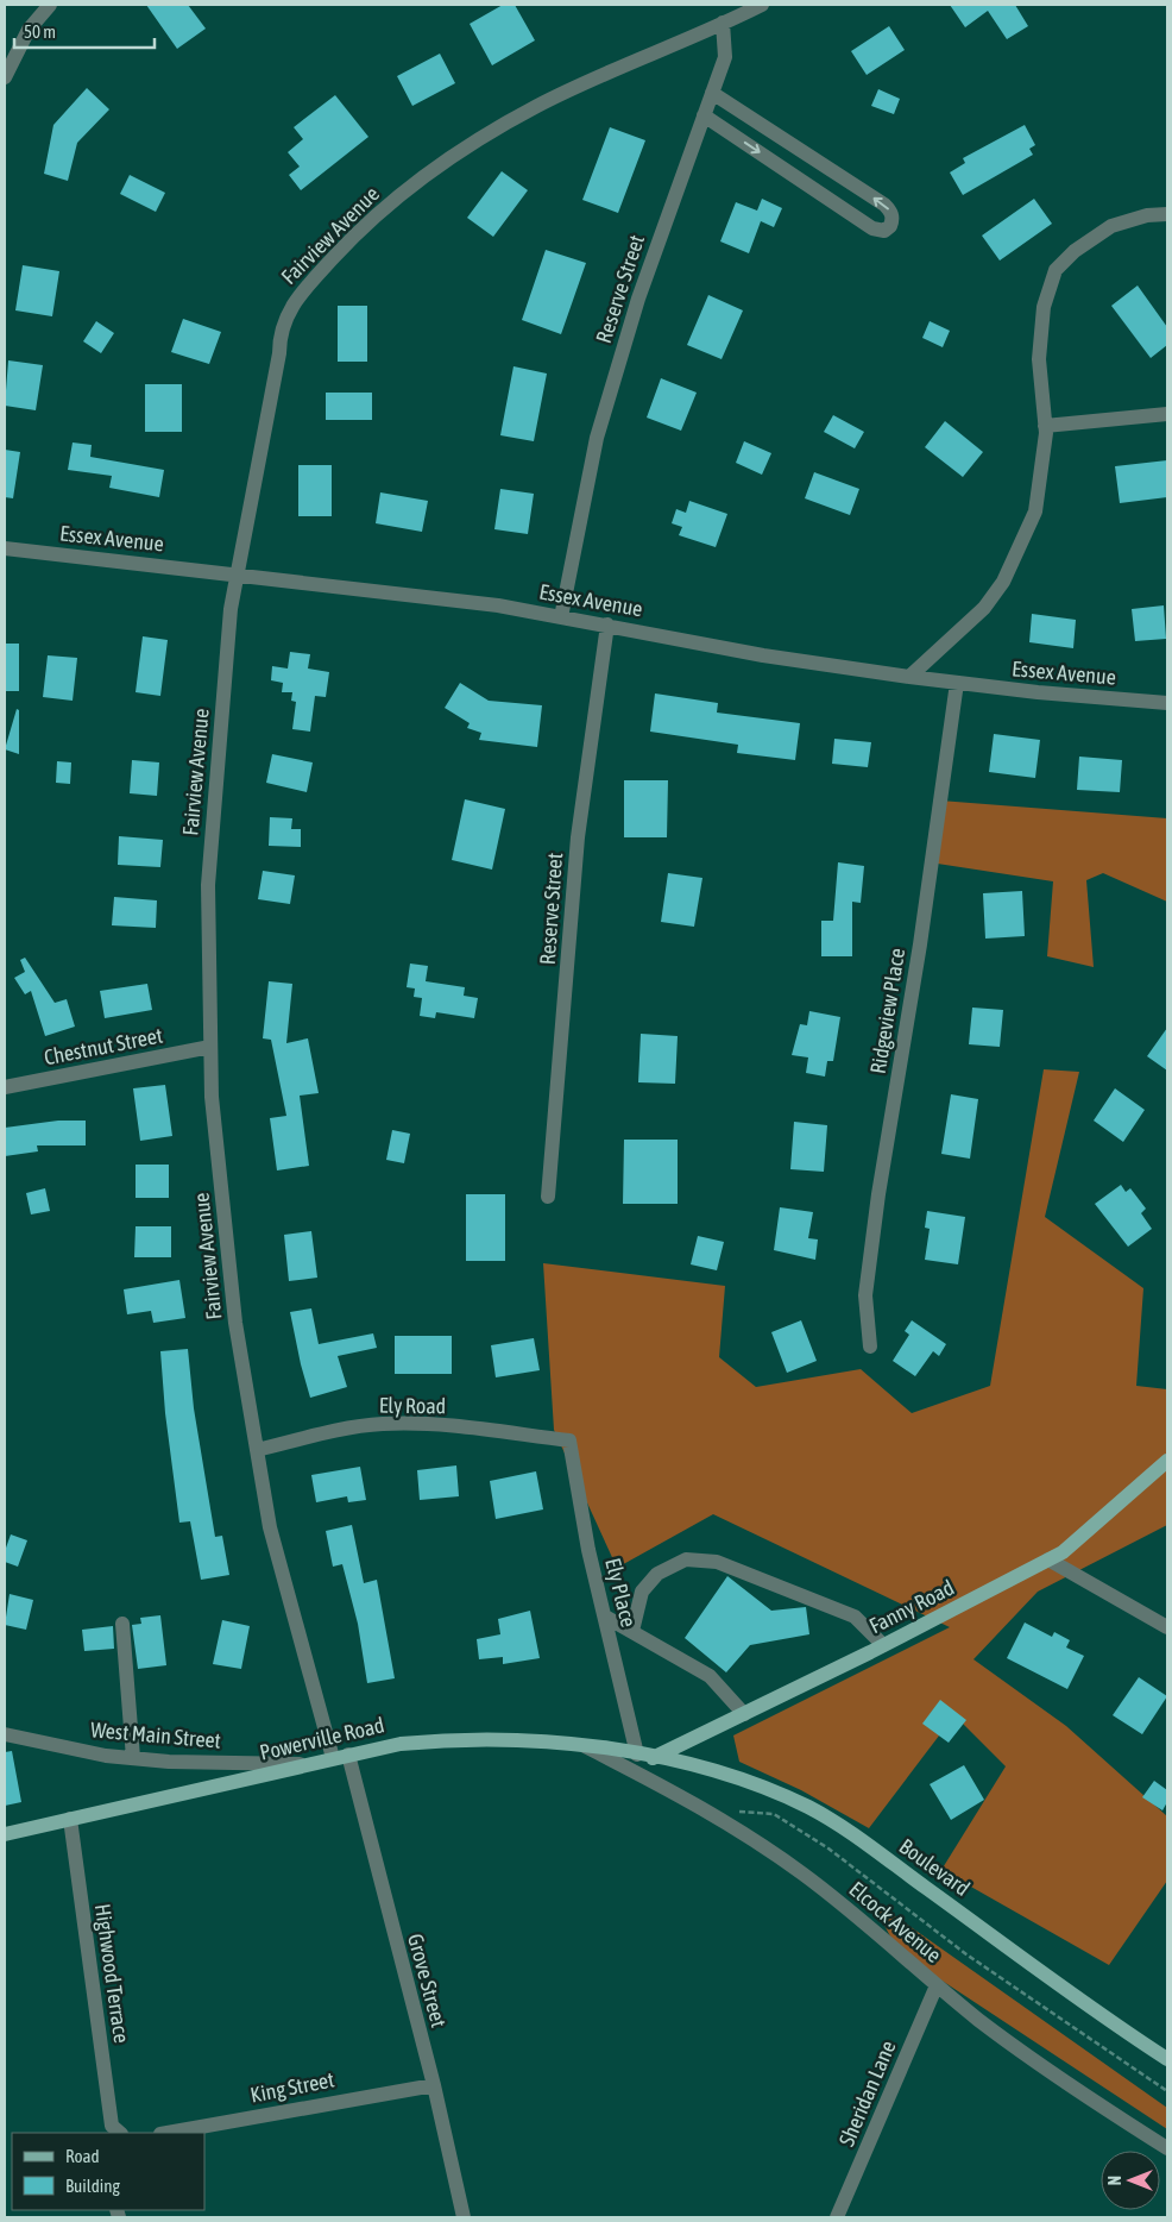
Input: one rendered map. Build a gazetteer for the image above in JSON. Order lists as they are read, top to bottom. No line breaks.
{"streets":{"main road":["Fanny Road","Powerville Road","Boulevard"],"street":["Fairview Avenue","Reserve Street","Essex Avenue","Ridgeview Place","Chestnut Street","Ely Road","Ely Place","West Main Street","Elcock Avenue","Highwood Terrace","Grove Street","King Street","Sheridan Lane"]},"crossings":[["Fairview Avenue","Reserve Street"],["Fairview Avenue","Essex Avenue"],["Fairview Avenue","Chestnut Street"],["Fairview Avenue","Ely Road"],["Fairview Avenue","Powerville Road"],["Reserve Street","Essex Avenue"],["Essex Avenue","Ridgeview Place"],["Ely Road","Ely Place"],["Ely Place","Powerville Road"],["Fanny Road","Powerville Road"],["Fanny Road","Boulevard"],["West Main Street","Powerville Road"],["Powerville Road","Boulevard"],["Powerville Road","Elcock Avenue"],["Powerville Road","Highwood Terrace"],["Powerville Road","Grove Street"],["Elcock Avenue","Sheridan Lane"],["Grove Street","King Street"]],"legend":["Road","Building"],"scale_bar":"50 m","north":"left"}
